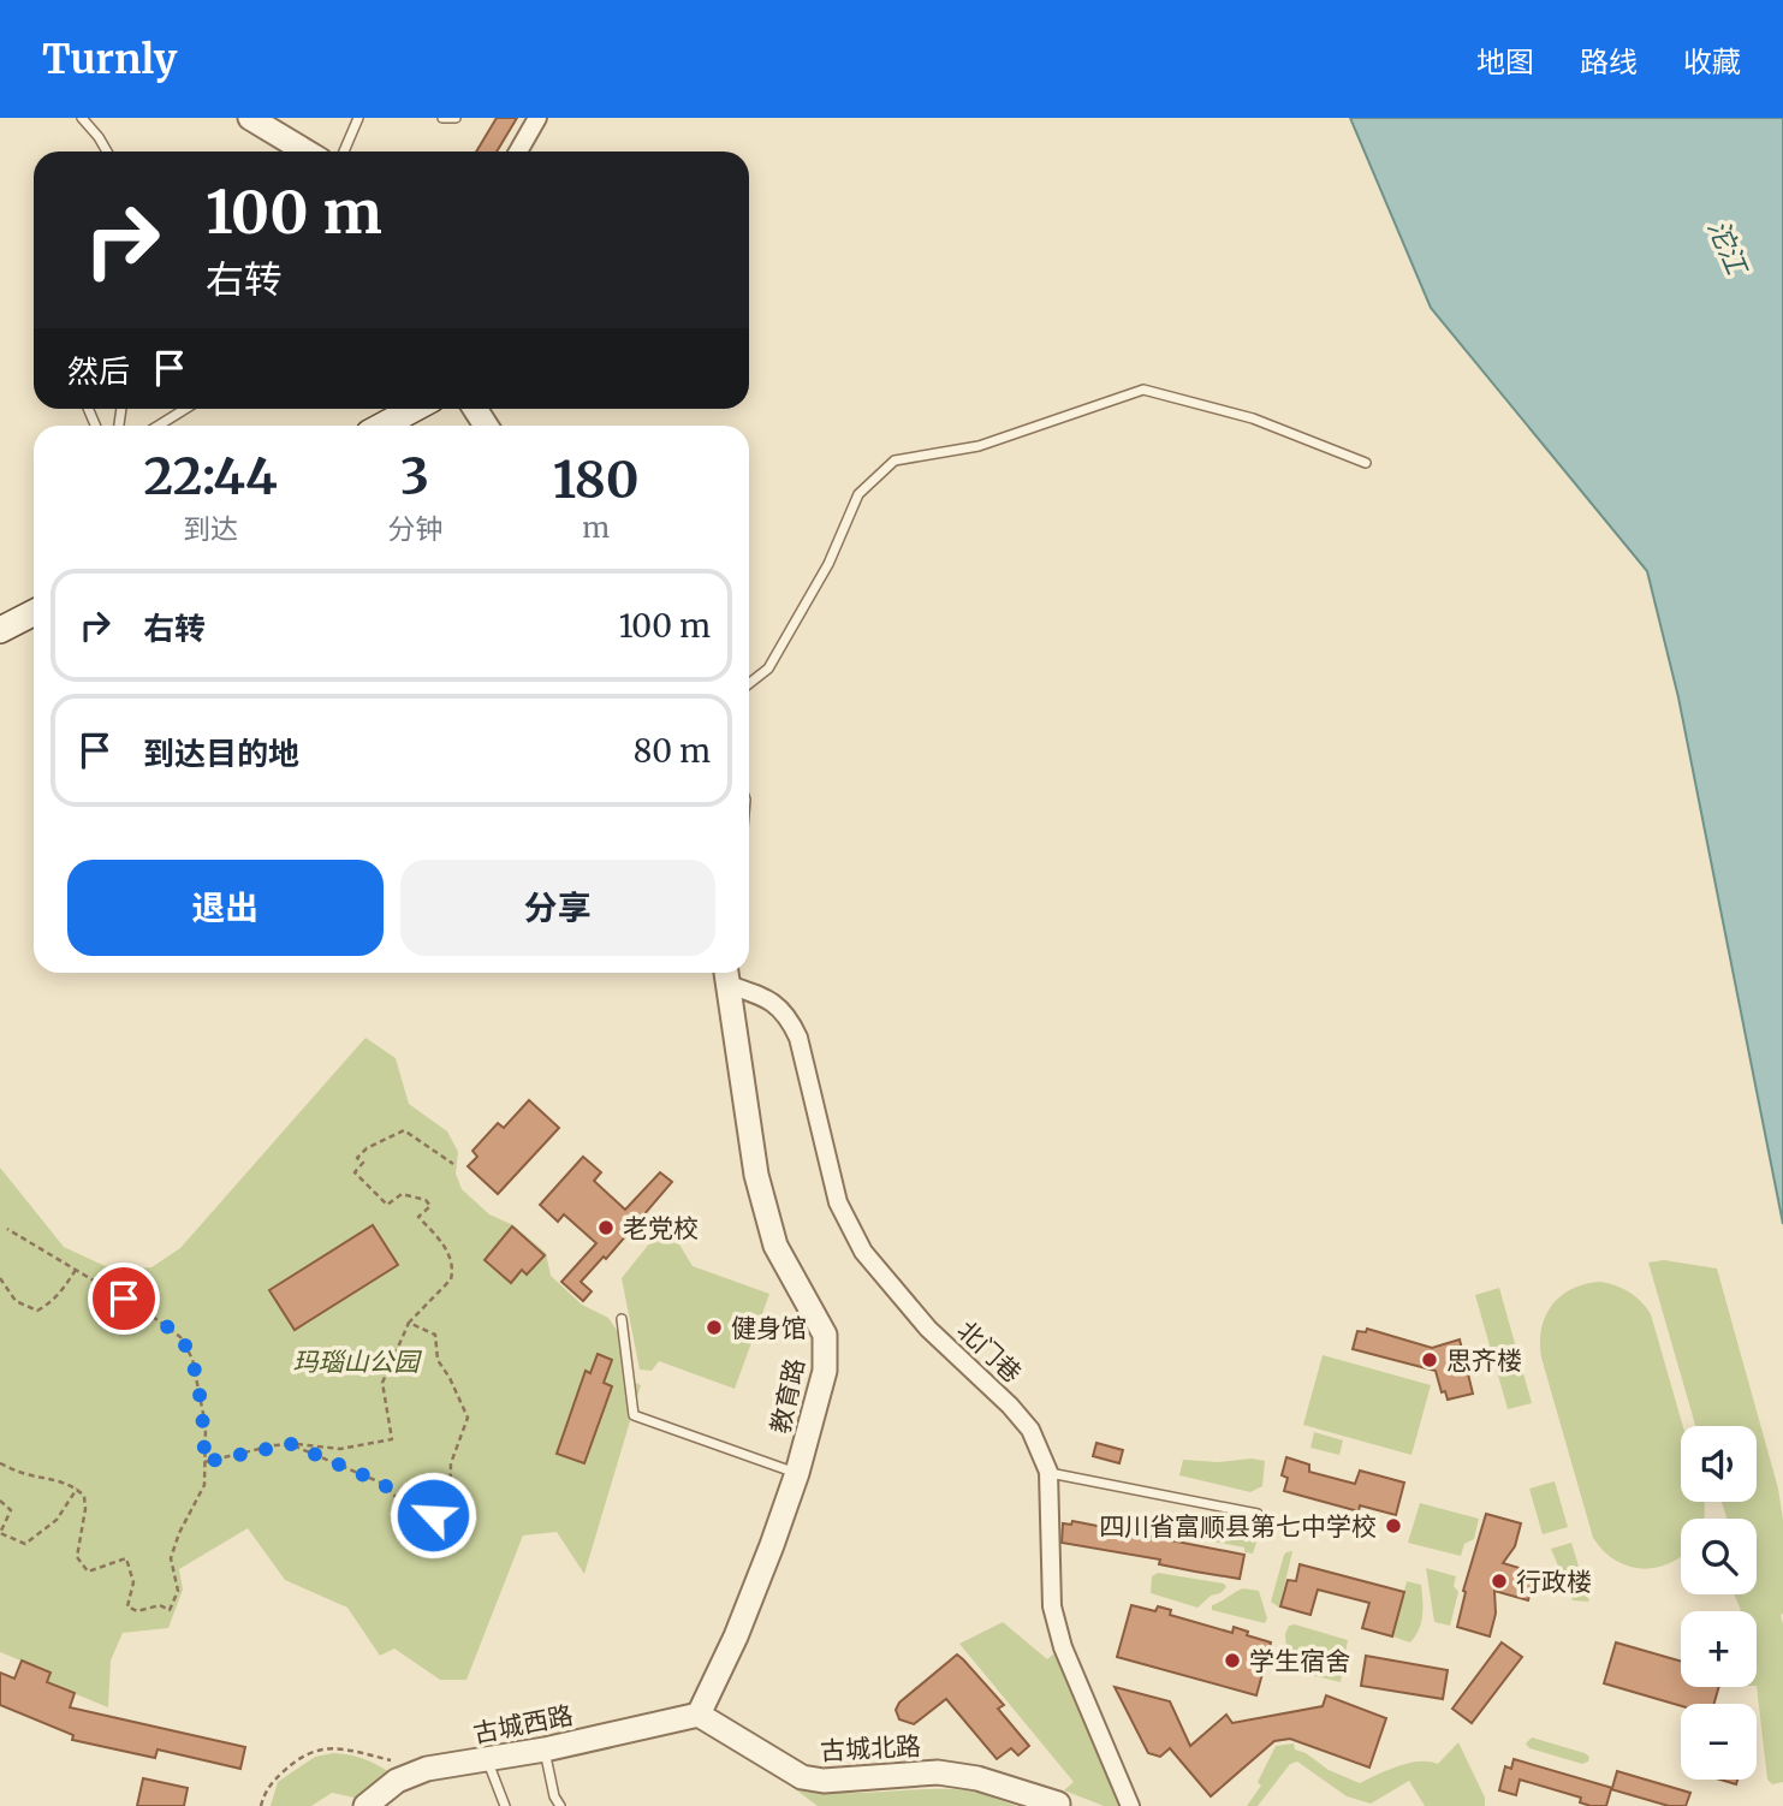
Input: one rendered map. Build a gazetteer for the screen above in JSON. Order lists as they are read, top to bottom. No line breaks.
{"streets":{"street":["北门巷","教育路","古城西路","古城北路"]},"crossings":[["教育路","古城西路"],["教育路","古城北路"],["古城西路","古城北路"]],"water":["沱江"],"parks":["玛瑙山公园"],"places":["老党校","健身馆","思齐楼","四川省富顺县第七中学校","行政楼","学生宿舍"],"page":{"header":"Turnly","nav":["地图","路线","收藏"],"turn":["100 m","右转"],"then":"然后","eta":["22:44","到达","3","分钟","180","m"],"list":[{"name":"右转","value":"100 m"},{"name":"到达目的地","value":"80 m"}],"buttons":["退出","分享"],"map_buttons":["+","−"]}}
